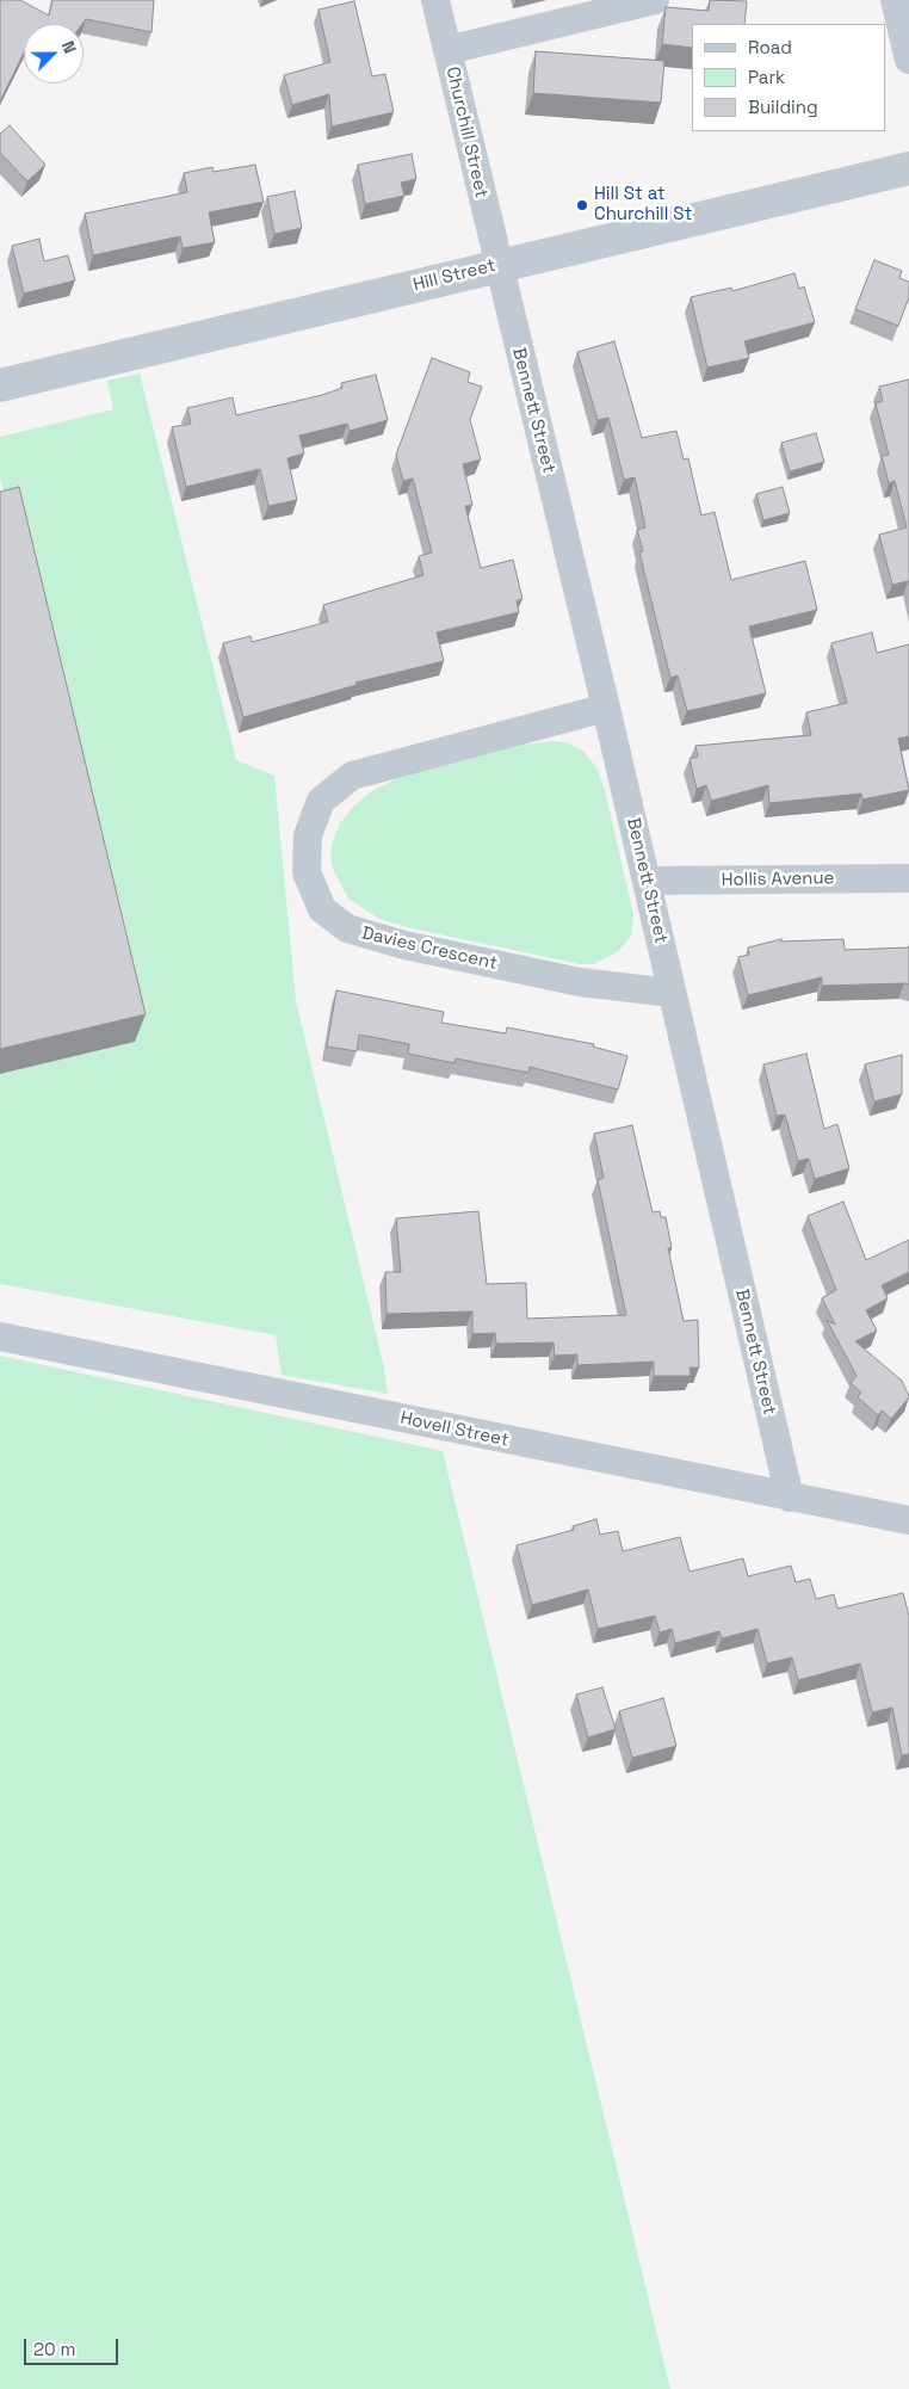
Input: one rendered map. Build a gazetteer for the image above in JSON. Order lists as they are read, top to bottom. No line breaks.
{"streets":{"street":["Churchill Street","Hill Street","Bennett Street","Hollis Avenue","Davies Crescent","Hovell Street"]},"crossings":[["Churchill Street","Hill Street"],["Churchill Street","Bennett Street"],["Hill Street","Bennett Street"],["Bennett Street","Hollis Avenue"],["Bennett Street","Davies Crescent"],["Bennett Street","Hovell Street"]],"places":["Hill St at Churchill St"],"legend":["Road","Park","Building"],"scale_bar":"20 m","north":"top right"}
